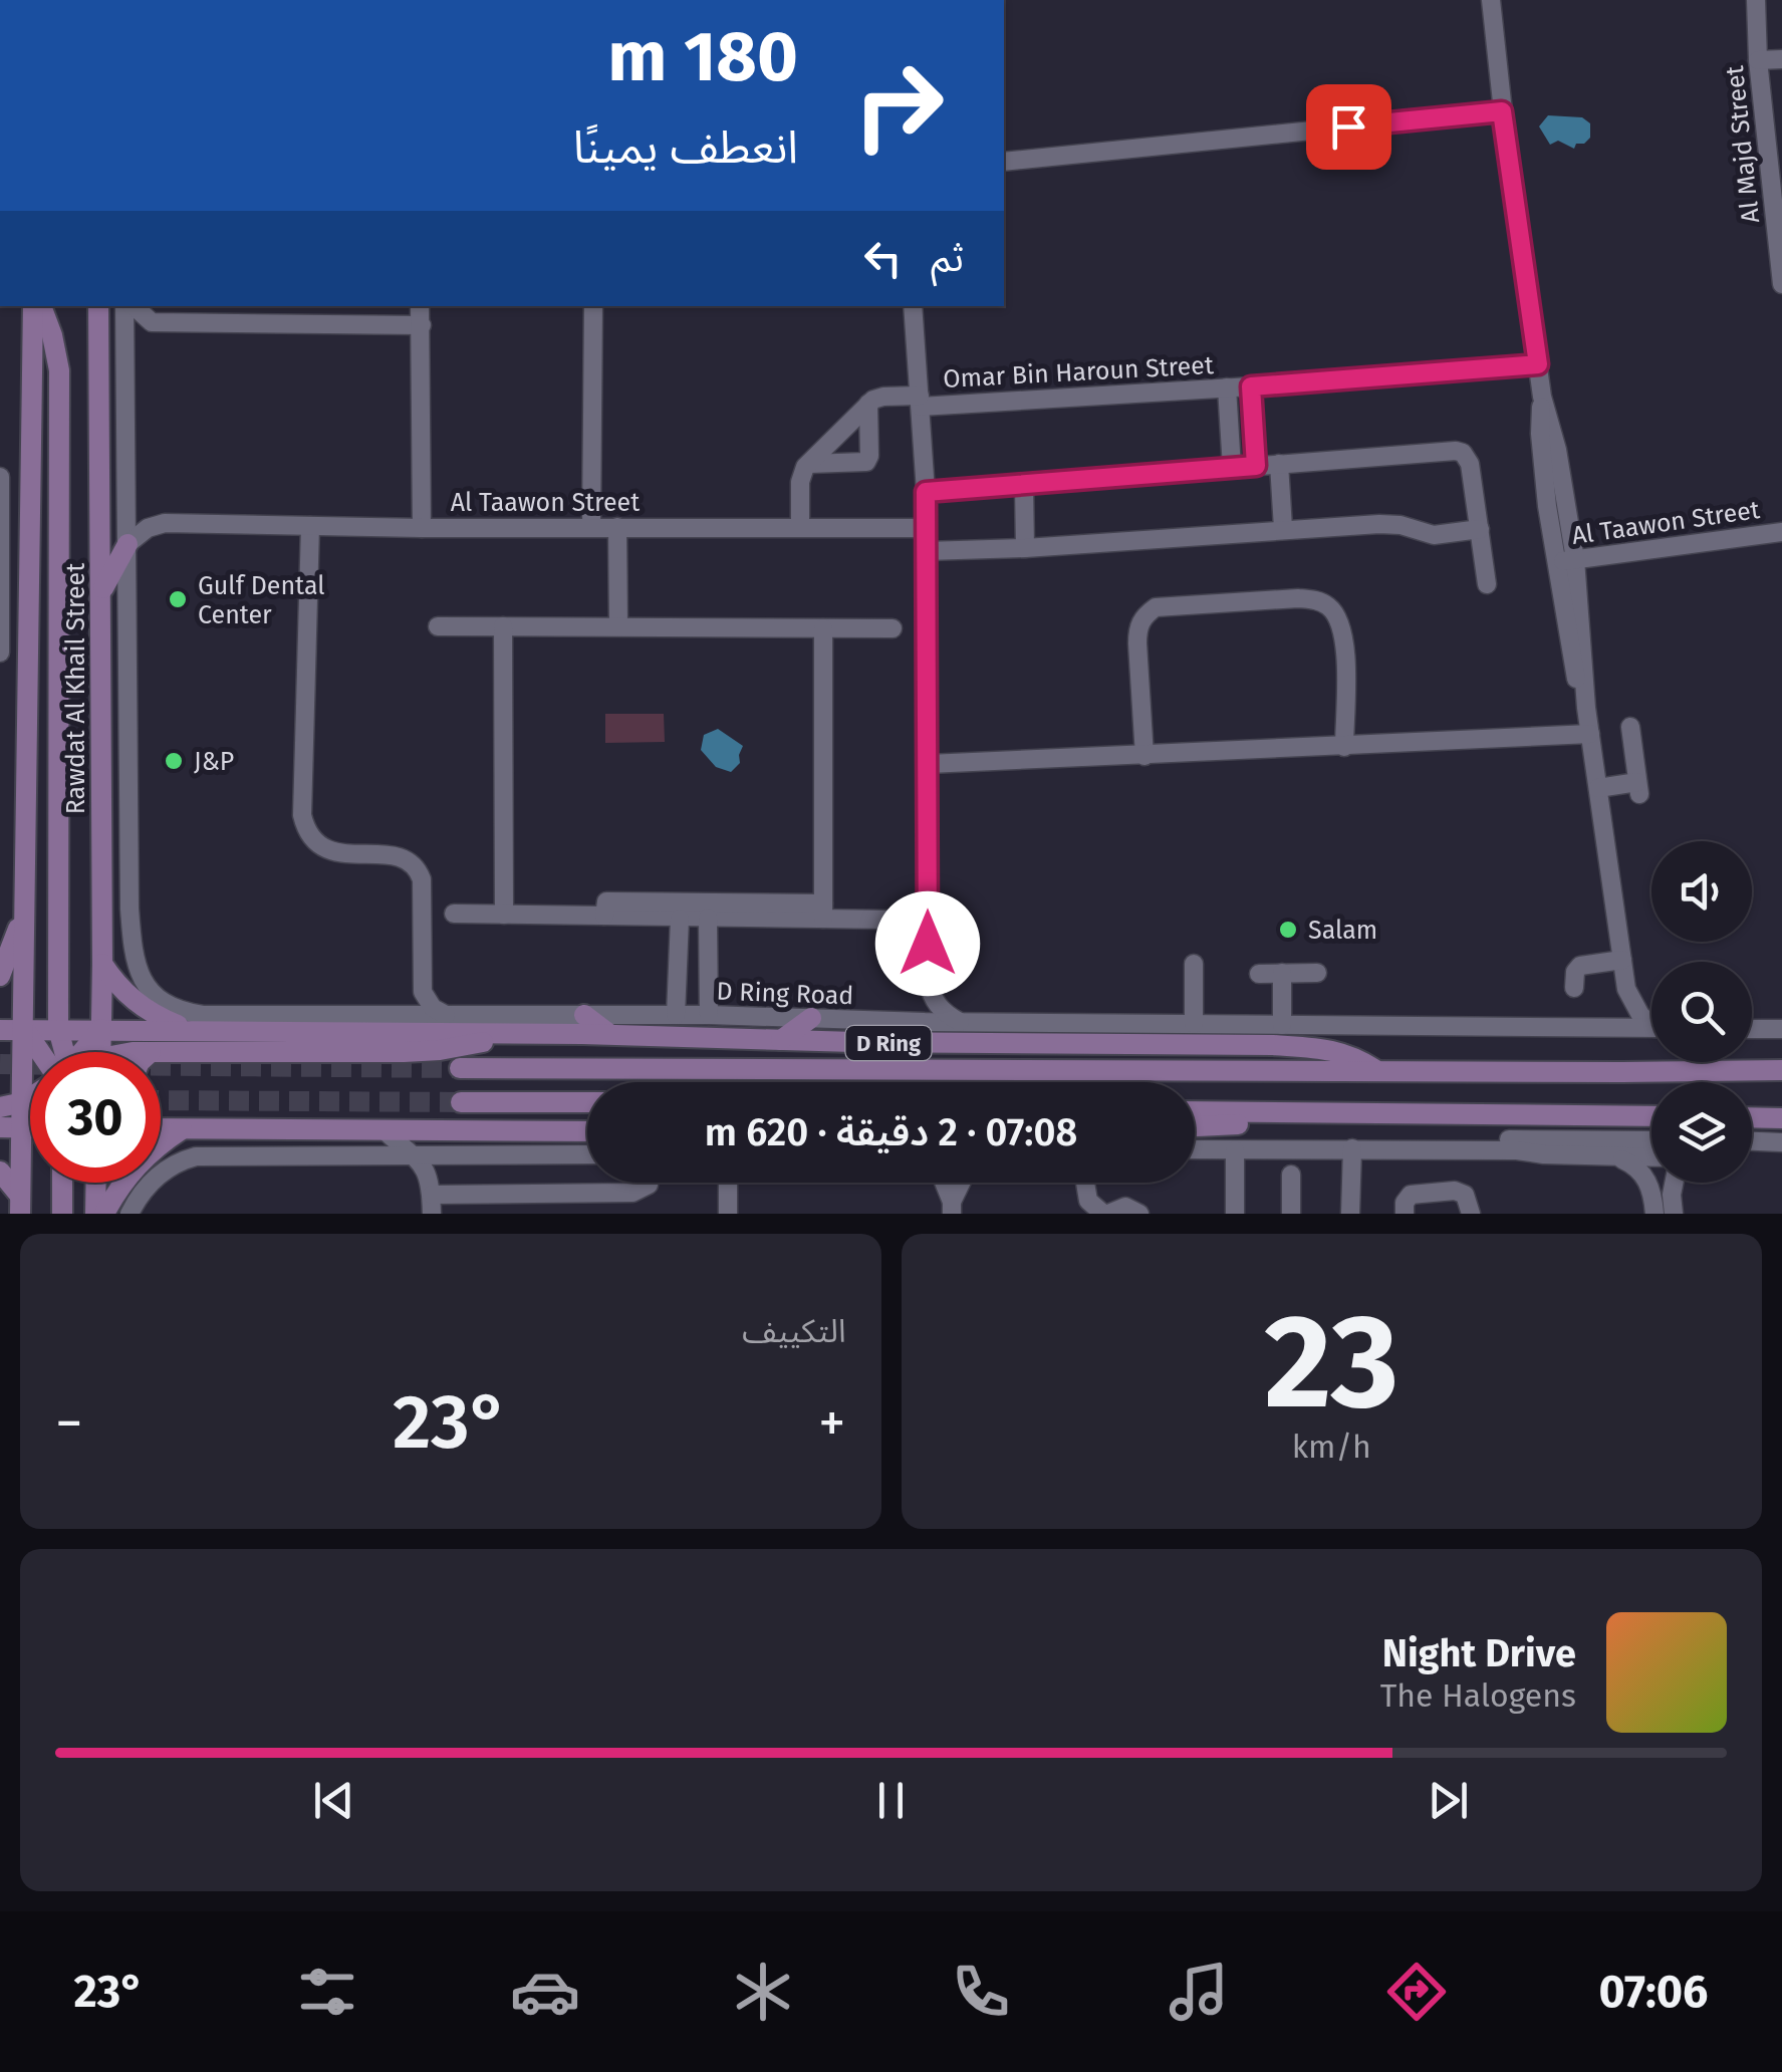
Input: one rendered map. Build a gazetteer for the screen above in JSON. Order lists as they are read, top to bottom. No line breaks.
{"streets":{"main road":["Rawdat Al Khail Street","D Ring"],"street":["Al Majd Street","Omar Bin Haroun Street","Al Taawon Street","D Ring Road"]},"crossings":[["Rawdat Al Khail Street","D Ring"]],"places":["Gulf Dental Center","J&P","Salam"],"page":{"turn":["180 m","انعطف يمينًا"],"then":"ثم","limit":"30","trip":"07:08 · 2 دقيقة · 620 m","tile":[["23","km/h"],"التكييف"],"heat":["−","23°","+"],"song":["Night Drive","The Halogens"],"tabs":["07:06","23°"]}}
